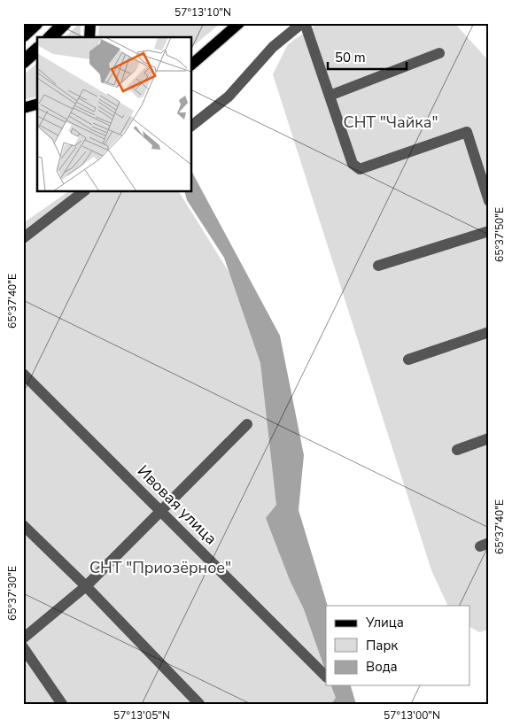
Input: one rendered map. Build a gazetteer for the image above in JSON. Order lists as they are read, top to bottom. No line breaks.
{"streets":{"street":["Ивовая улица"]},"parks":["СНТ \"Чайка\"","СНТ \"Приозёрное\""],"legend":["Улица","Парк","Вода"],"scale_bar":"50 m","coordinates":["57°13'10\"N","65°37'50\"E","65°37'40\"E","65°37'30\"E","57°13'05\"N","57°13'00\"N"]}
